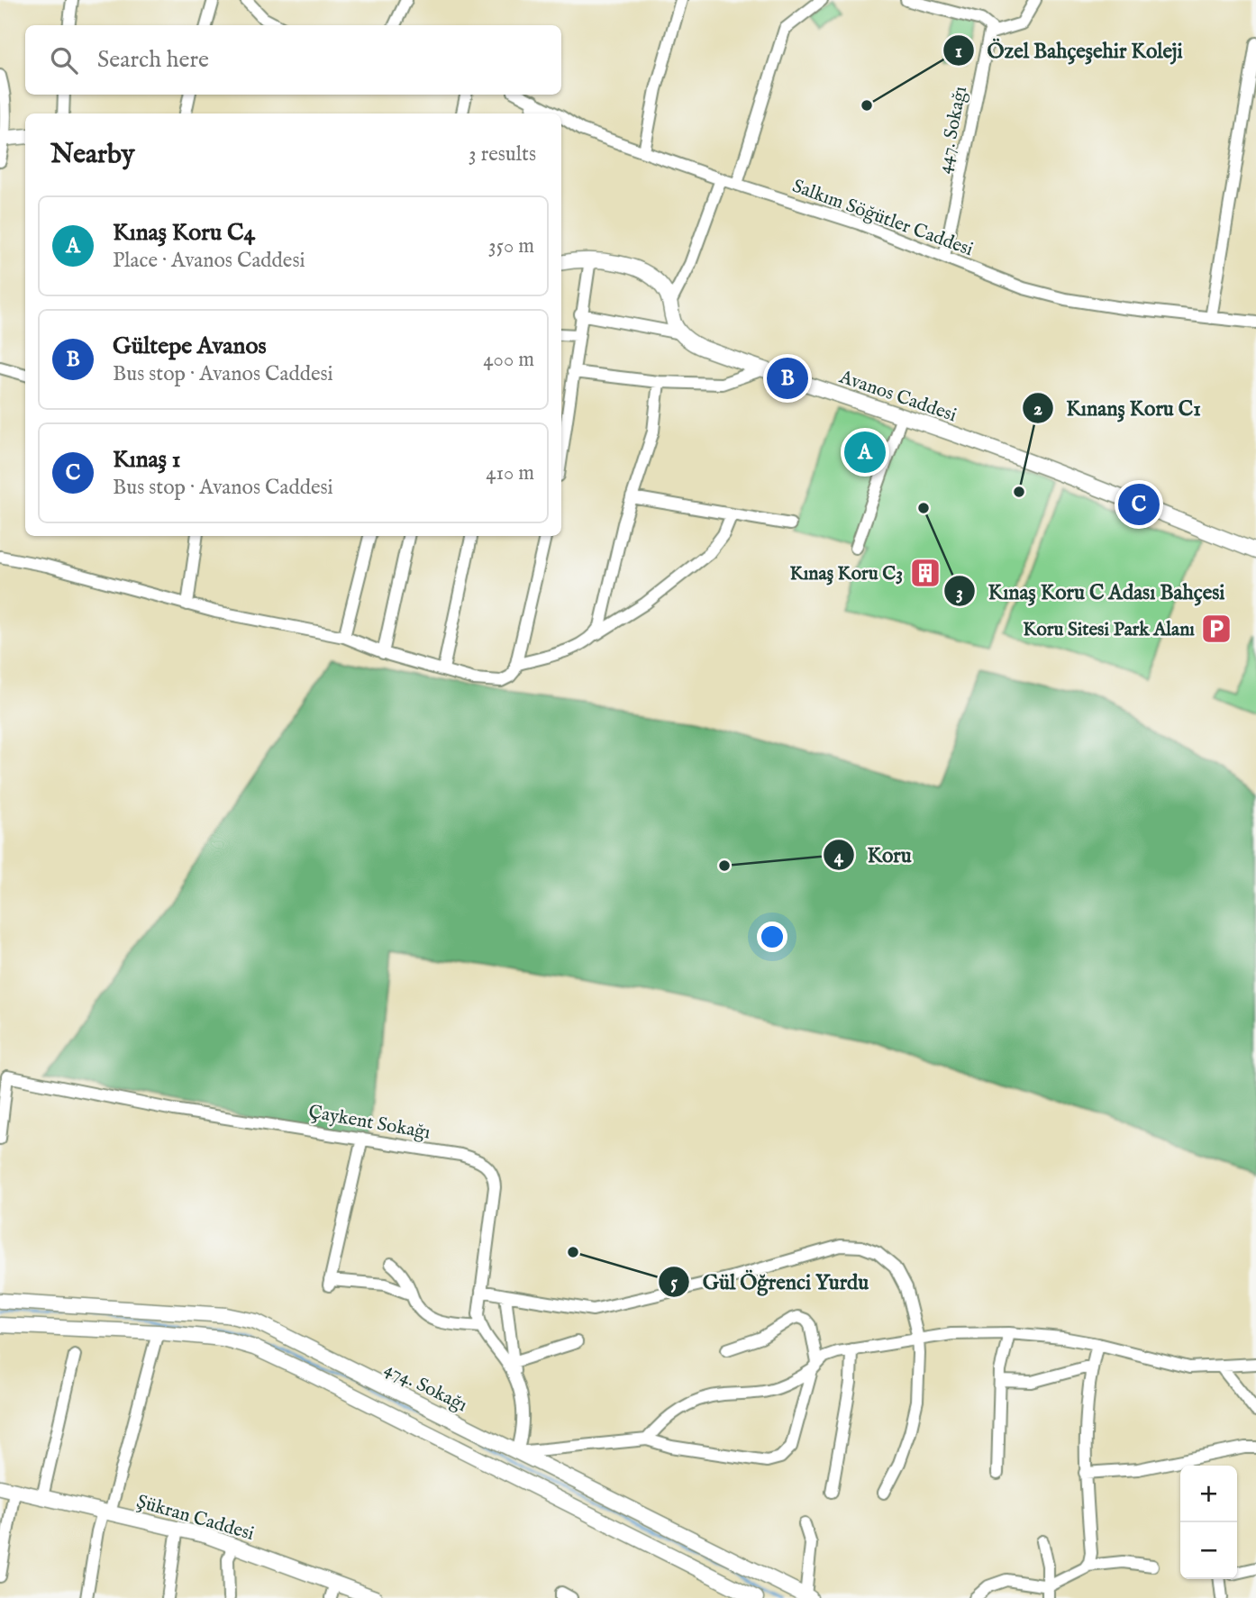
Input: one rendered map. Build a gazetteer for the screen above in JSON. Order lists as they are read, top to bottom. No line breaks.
{"streets":{"street":["447. Sokağı","Salkım Söğütler Caddesi","Avanos Caddesi","Çaykent Sokağı","474. Sokağı","Şükran Caddesi"]},"crossings":[["447. Sokağı","Salkım Söğütler Caddesi"]],"places":{"other":["Özel Bahçeşehir Koleji","Kınanş Koru C1","Kınaş Koru C Adası Bahçesi","Koru","Gül Öğrenci Yurdu"],"building":["Kınaş Koru C3"],"parking":["Koru Sitesi Park Alanı"]},"page":{"search":"Search here","heading":["Nearby","3 results"],"list":[{"mark":"A","name":"Kınaş Koru C4","note":"Place · Avanos Caddesi","value":"350 m"},{"mark":"B","name":"Gültepe Avanos","note":"Bus stop · Avanos Caddesi","value":"400 m"},{"mark":"C","name":"Kınaş 1","note":"Bus stop · Avanos Caddesi","value":"410 m"}],"pins":["B","A","C"],"map_buttons":["+","−"]}}
